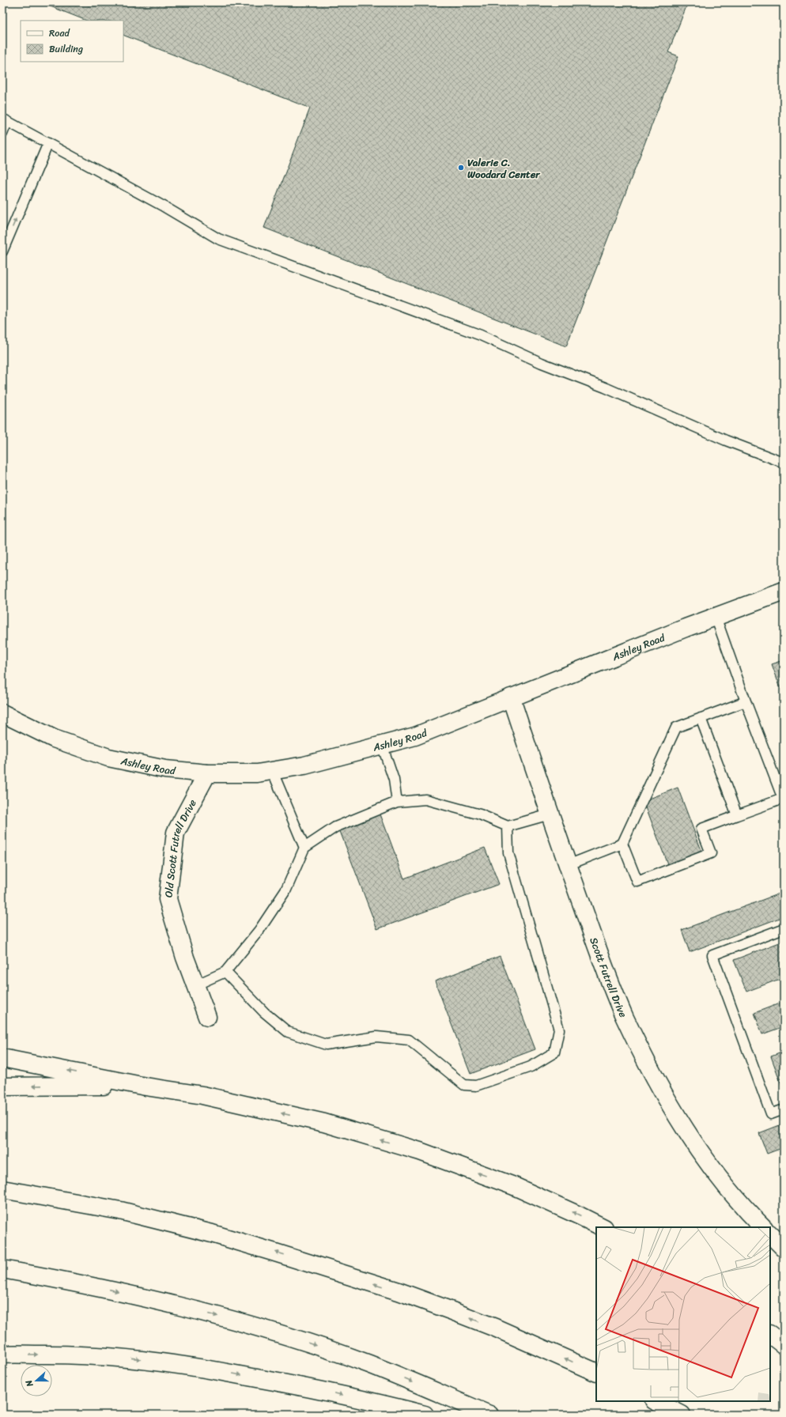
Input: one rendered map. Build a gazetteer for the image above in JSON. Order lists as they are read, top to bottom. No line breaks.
{"streets":{"main road":["Ashley Road","Old Scott Futrell Drive","Scott Futrell Drive"]},"crossings":[["Ashley Road","Old Scott Futrell Drive"],["Ashley Road","Scott Futrell Drive"]],"places":["Valerie C. Woodard Center"],"legend":["Road","Building"],"north":"left"}
